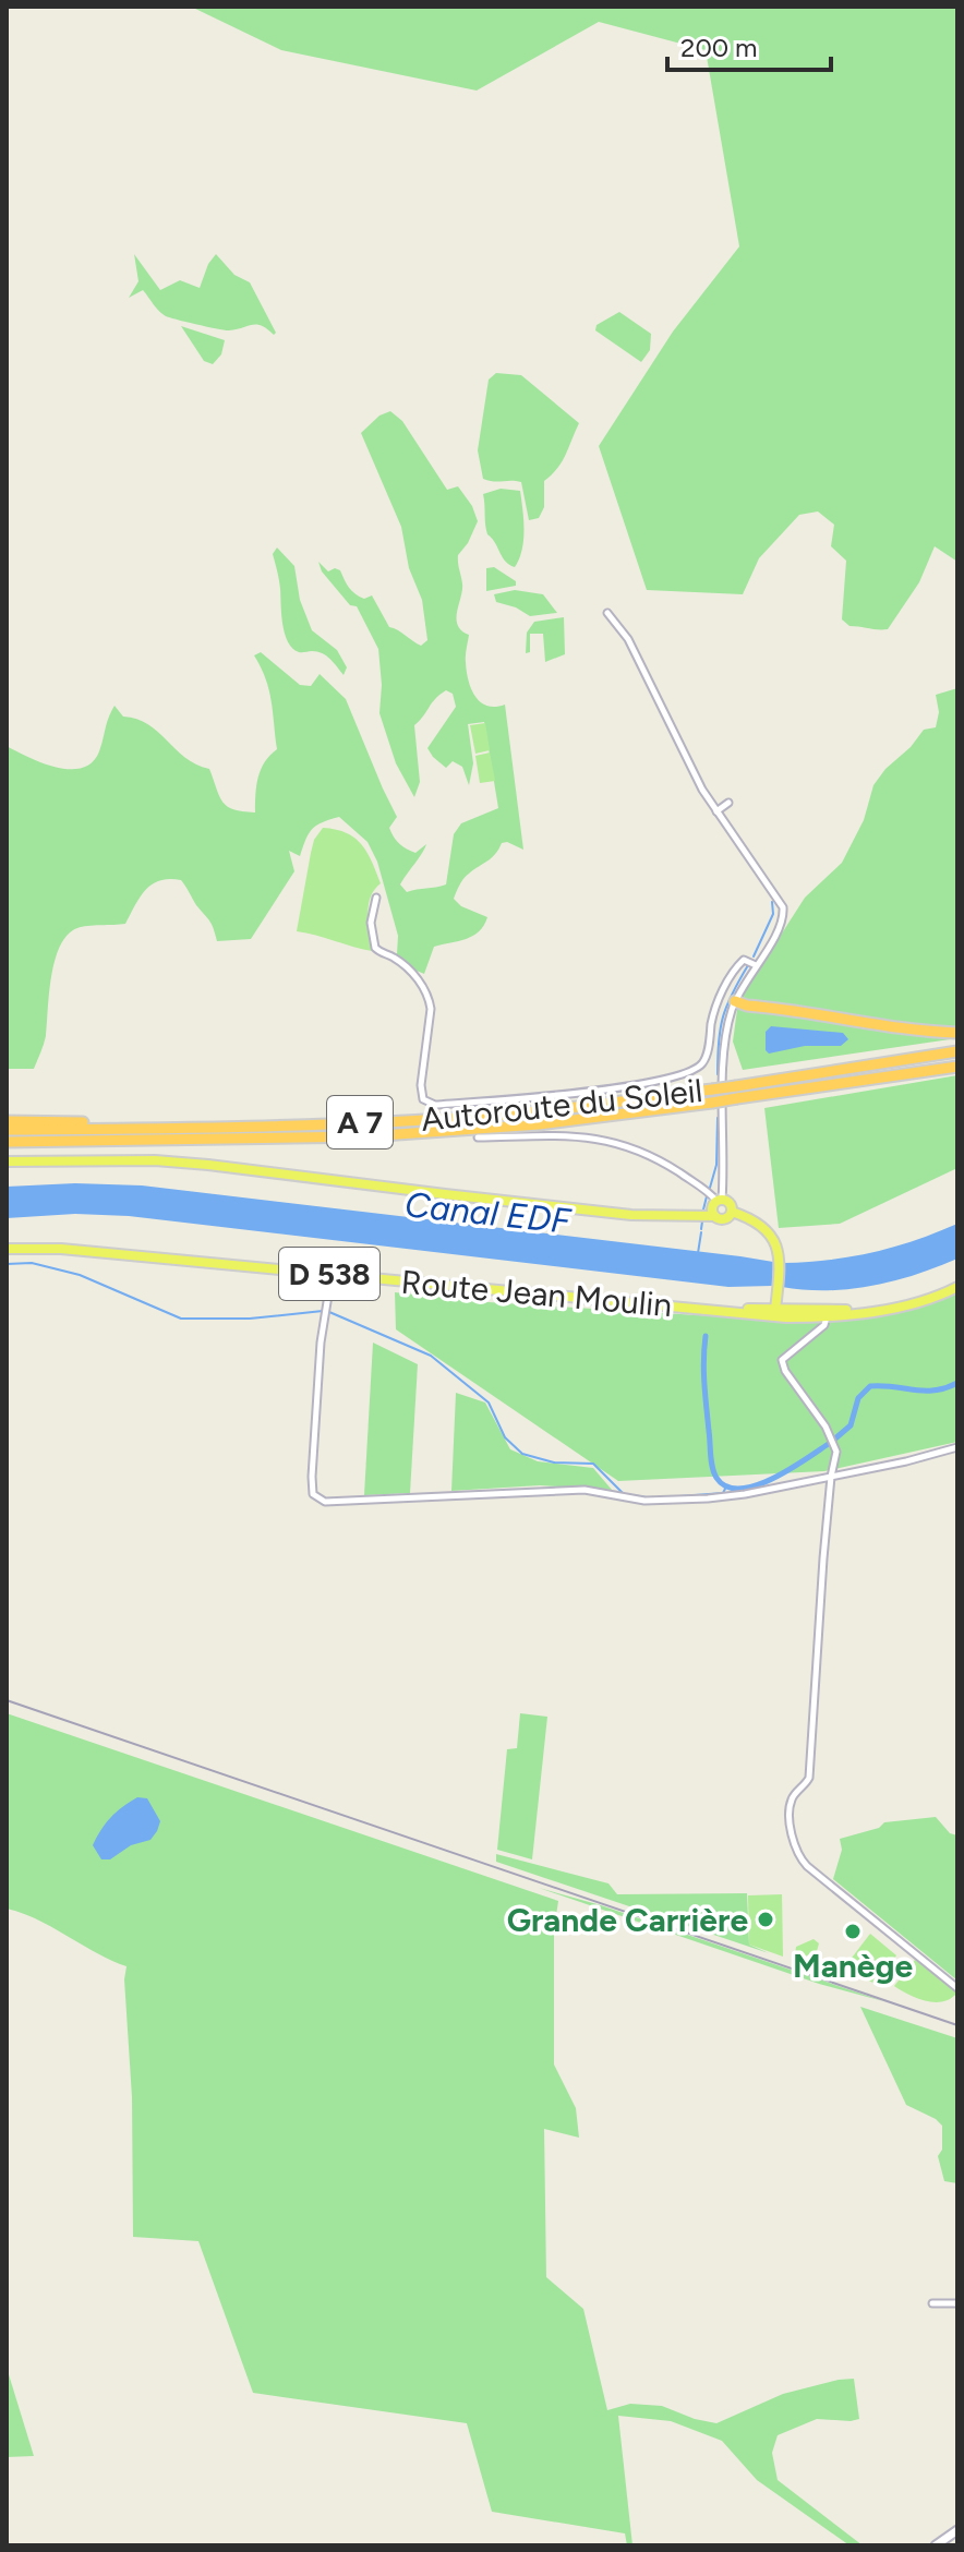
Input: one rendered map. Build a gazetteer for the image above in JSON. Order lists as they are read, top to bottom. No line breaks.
{"streets":{"highway":["Autoroute du Soleil","A 7"],"main road":["D 538","Route Jean Moulin"]},"crossings":[["D 538","Route Jean Moulin"]],"water":["Canal EDF"],"places":["Grande Carrière","Manège"],"scale_bar":"200 m"}
